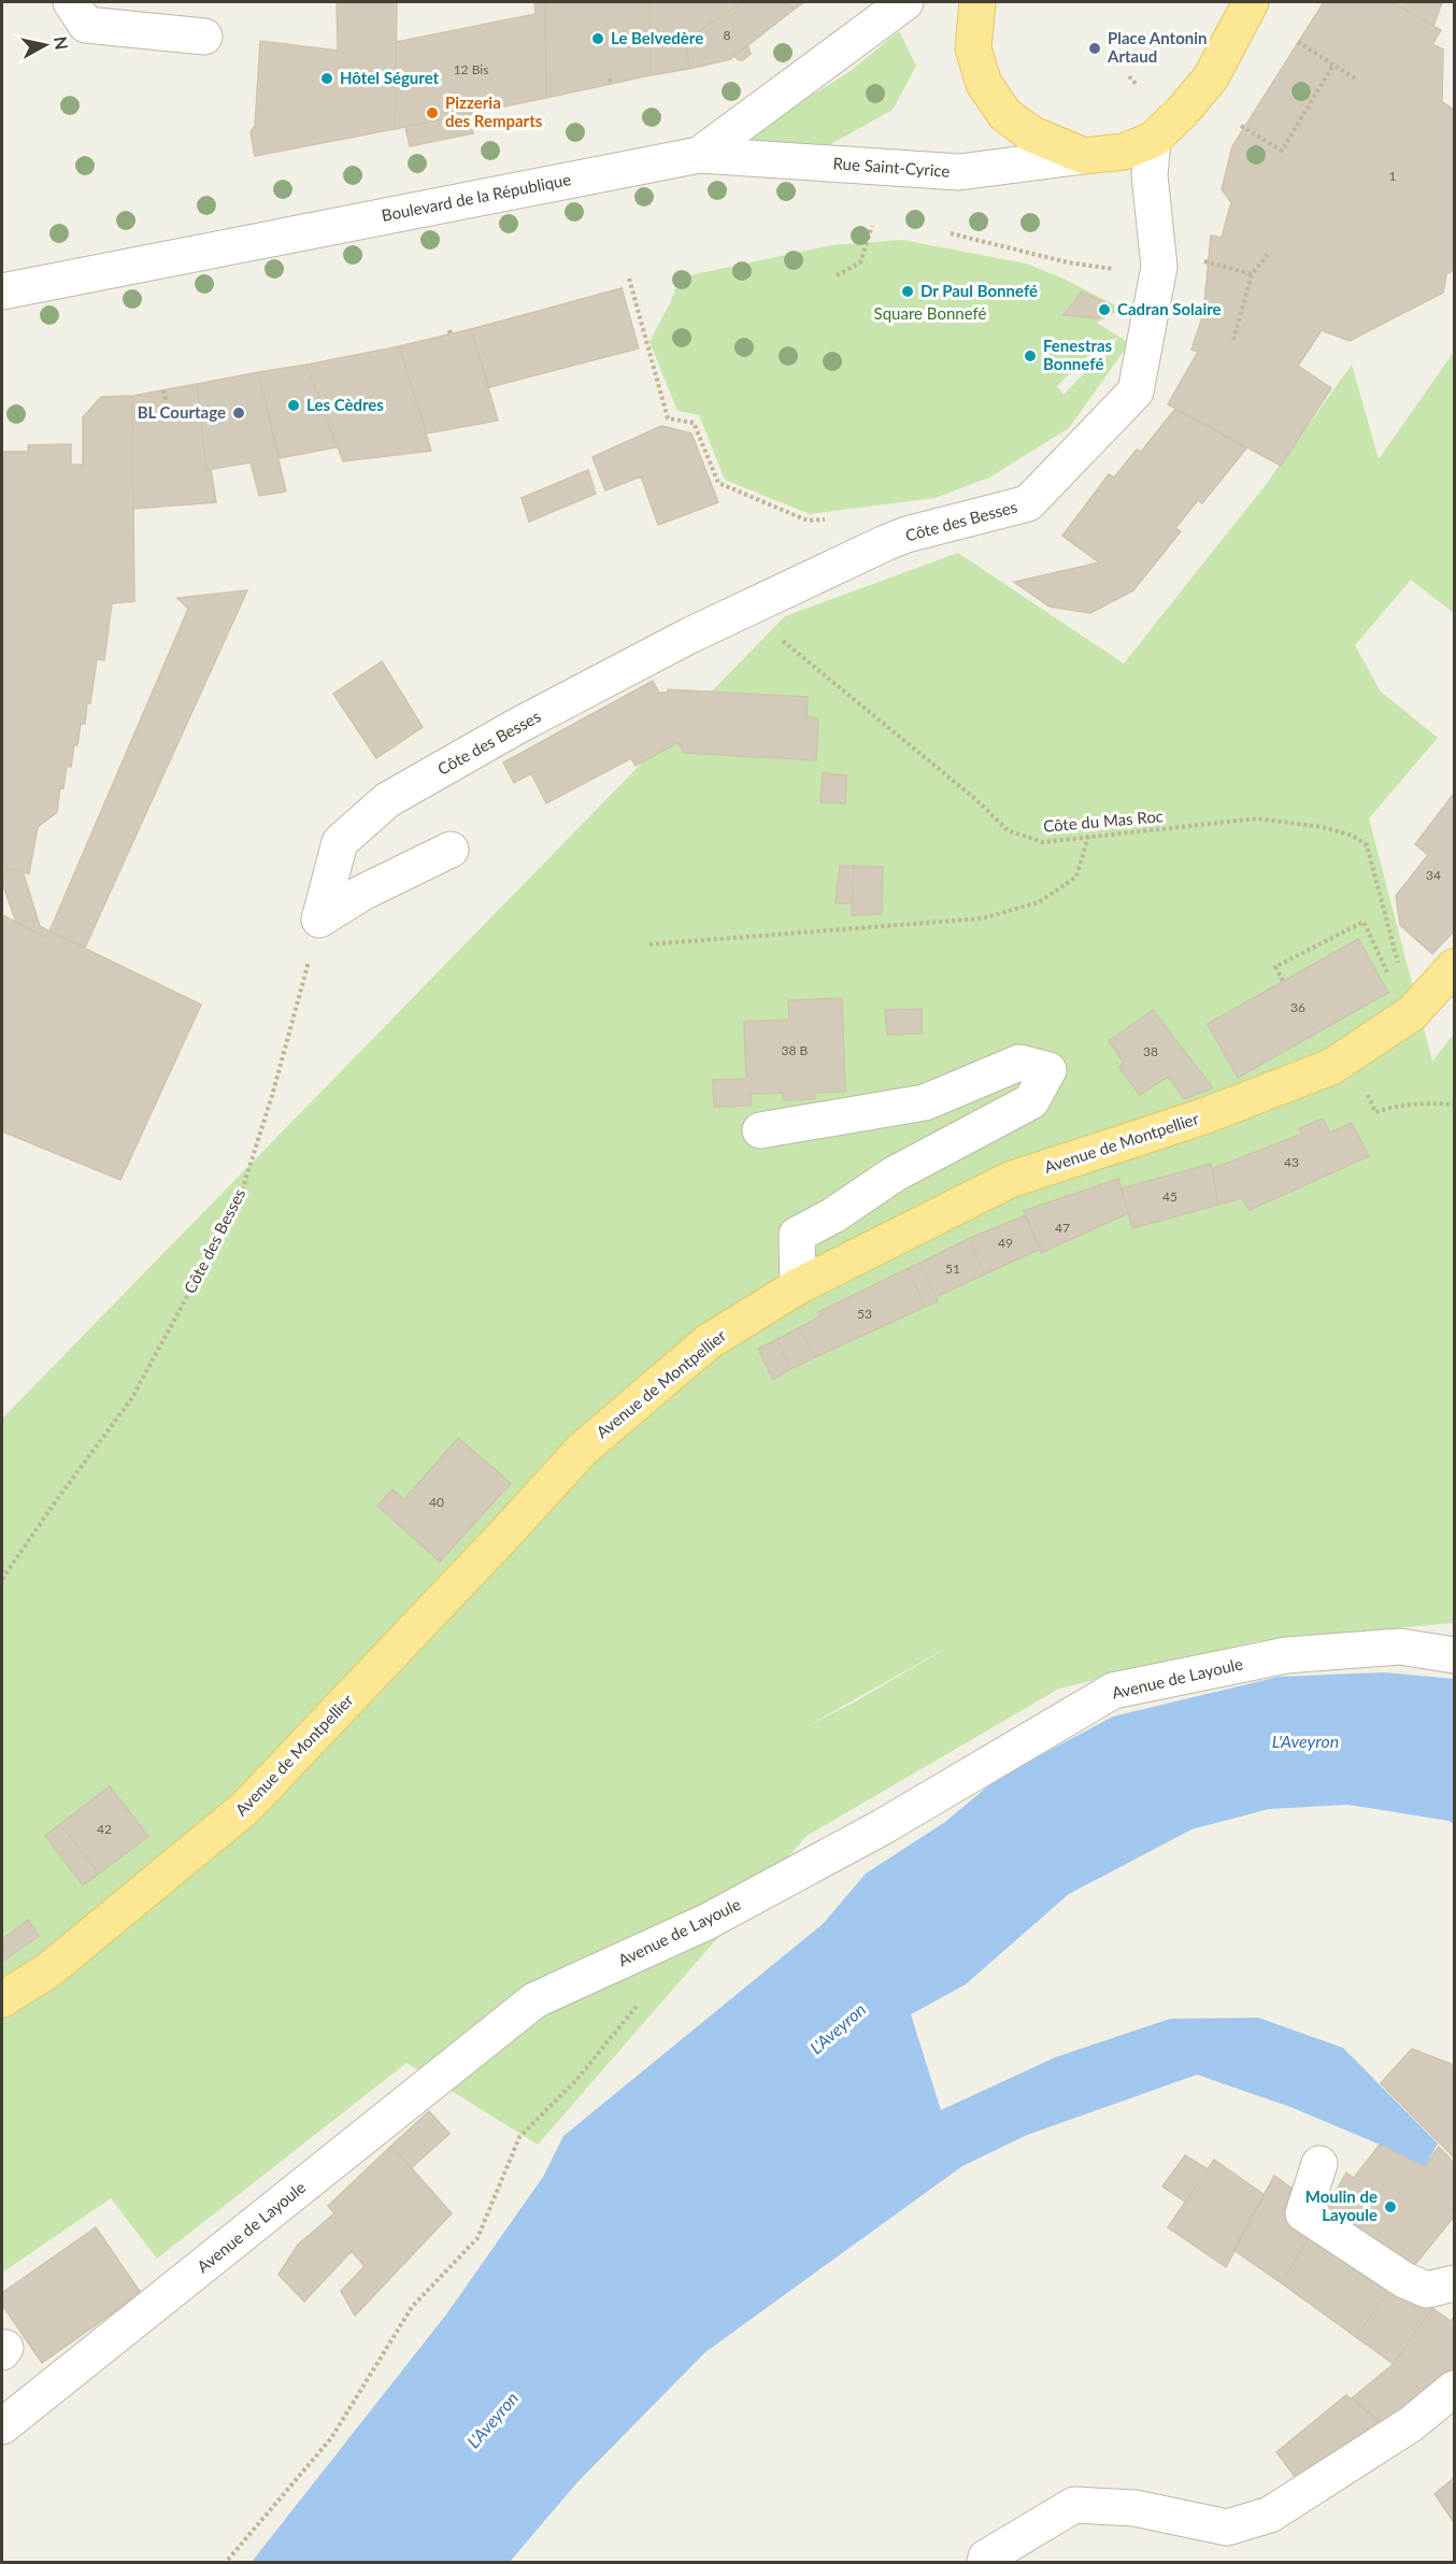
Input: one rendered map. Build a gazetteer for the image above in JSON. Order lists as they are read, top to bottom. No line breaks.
{"streets":{"main road":["Rue Saint-Cyrice","Avenue de Montpellier"],"street":["Boulevard de la République","Côte des Besses","Avenue de Layoule"],"path":["Côte du Mas Roc"]},"crossings":[["Rue Saint-Cyrice","Boulevard de la République"],["Rue Saint-Cyrice","Côte des Besses"]],"water":["L'Aveyron"],"parks":["Square Bonnefé"],"places":["Le Belvedère","Place Antonin Artaud","Hôtel Séguret","Pizzeria des Remparts","Dr Paul Bonnefé","Cadran Solaire","Fenestras Bonnefé","Les Cèdres","BL Courtage","Moulin de Layoule"],"house_numbers":["8","12 Bis","1","34","36","38 B","38","43","45","47","49","51","53","40","42"],"north":"right"}
